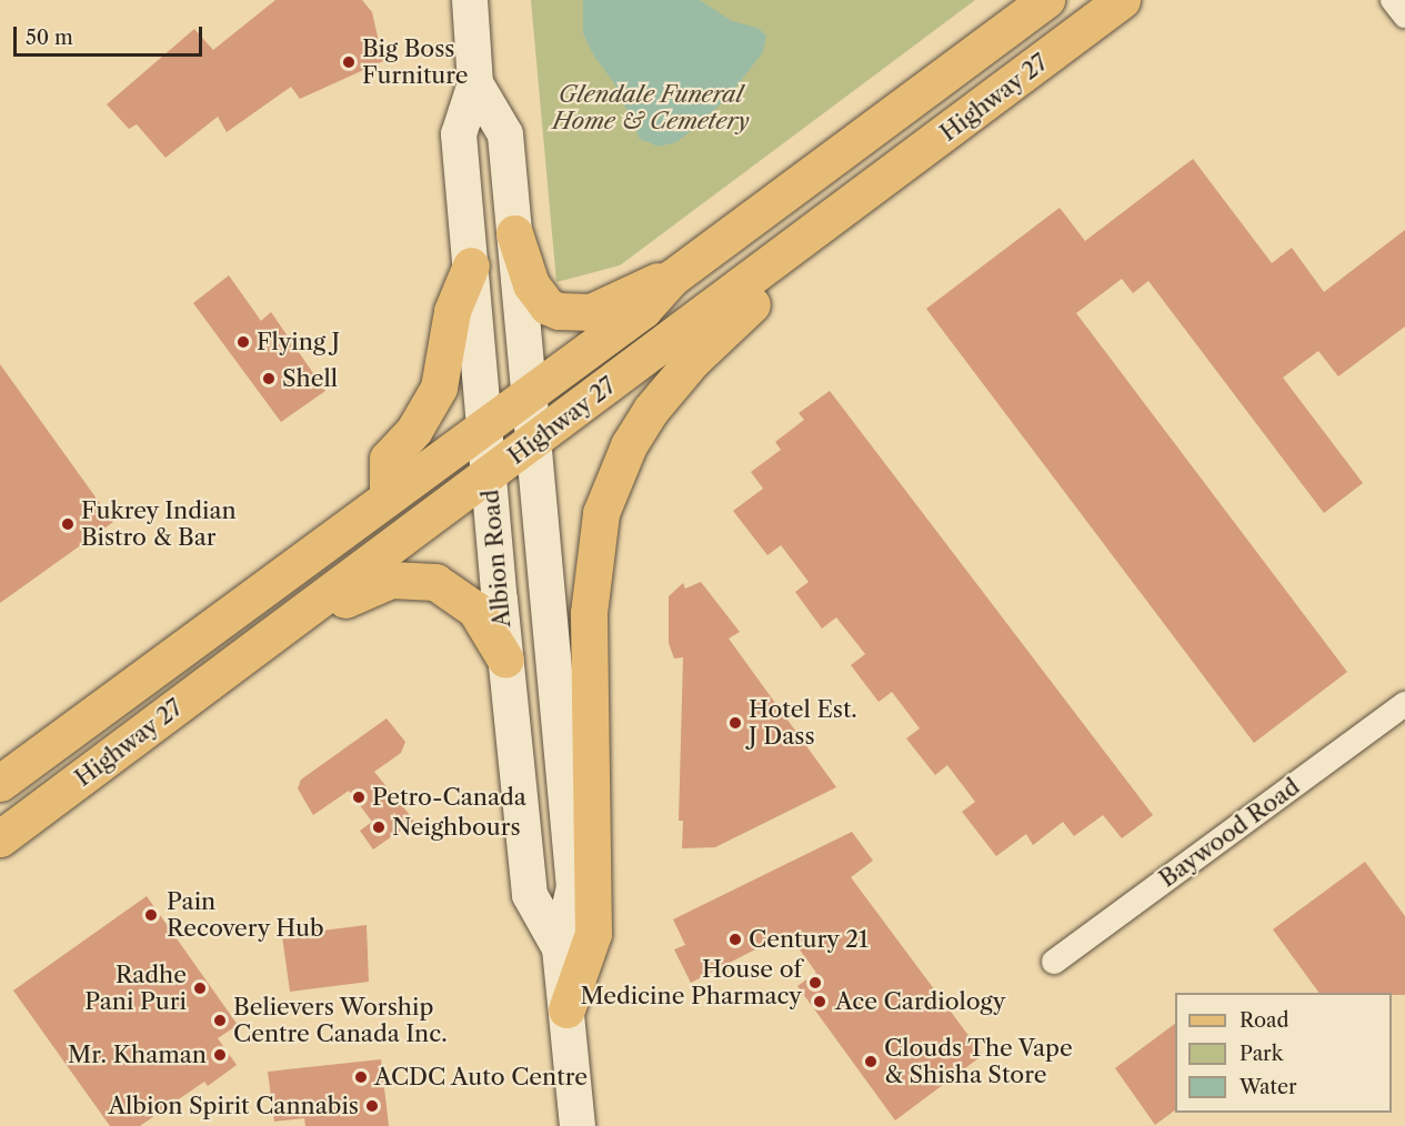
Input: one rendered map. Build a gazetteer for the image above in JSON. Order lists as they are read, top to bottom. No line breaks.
{"streets":{"main road":["Highway 27","Albion Road"],"street":["Baywood Road"]},"crossings":[["Highway 27","Albion Road"]],"parks":["Glendale Funeral Home & Cemetery"],"places":["Big Boss Furniture","Flying J","Shell","Fukrey Indian Bistro & Bar","Hotel Est. J Dass","Petro-Canada","Neighbours","Pain Recovery Hub","Century 21","House of Medicine Pharmacy","Radhe Pani Puri","Ace Cardiology","Believers Worship Centre Canada Inc.","Mr. Khaman","Clouds The Vape & Shisha Store","ACDC Auto Centre","Albion Spirit Cannabis"],"legend":["Road","Park","Water"],"scale_bar":"50 m"}
